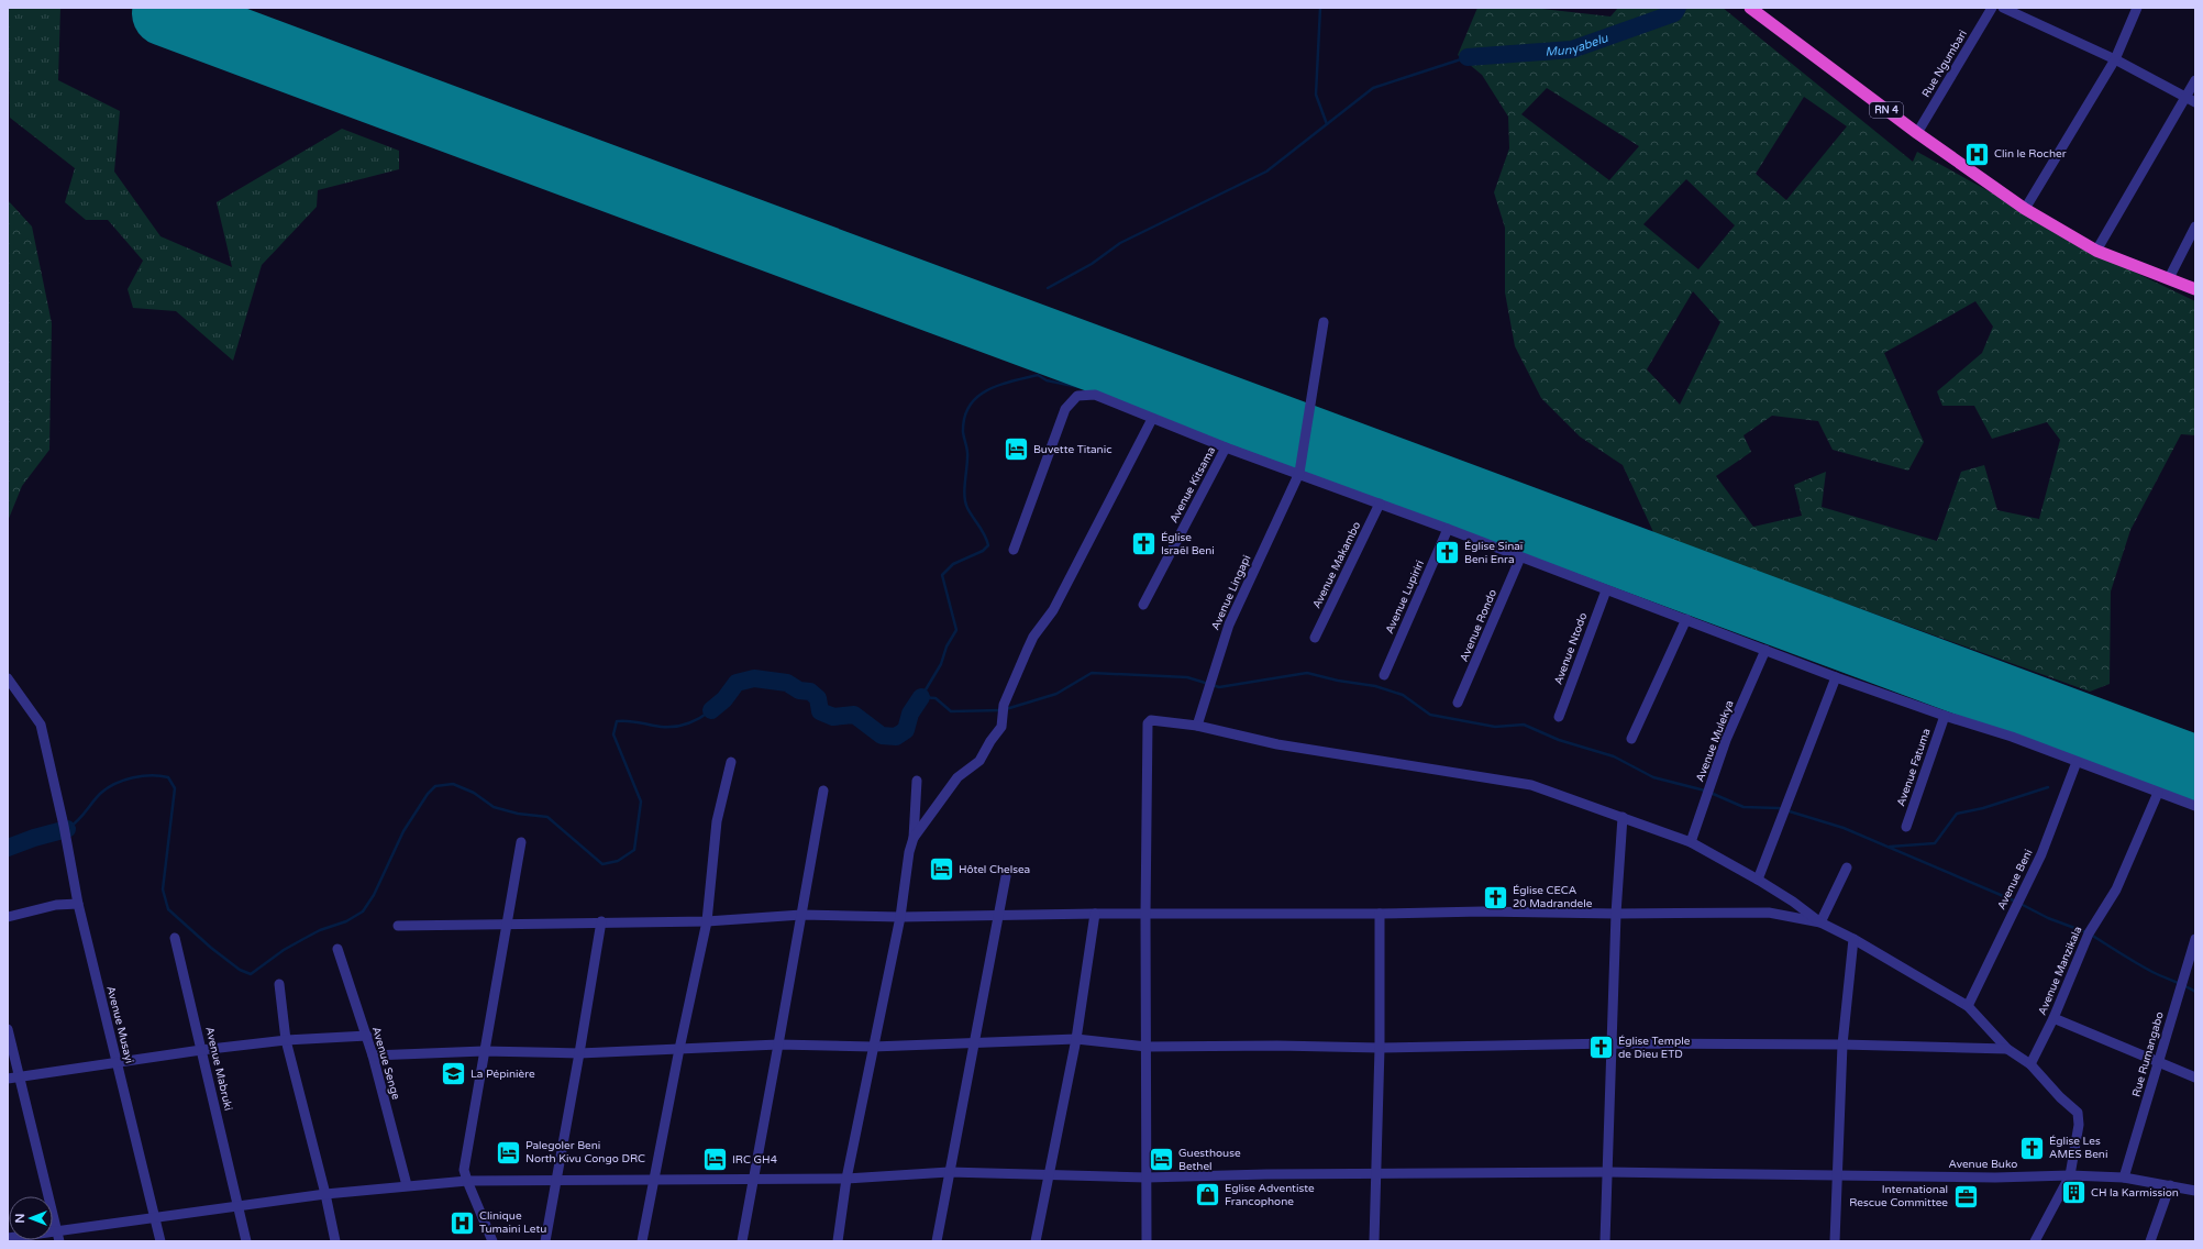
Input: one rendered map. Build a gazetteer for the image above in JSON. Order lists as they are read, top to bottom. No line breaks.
{"streets":{"highway":["RN 4"],"street":["Rue Ngumbari","Avenue Kitsama","Avenue Makambo","Avenue Lingapi","Avenue Lupiriri","Avenue Rondo","Avenue Ntodo","Avenue Mulekya","Avenue Fatuma","Avenue Beni","Avenue Manzikala","Avenue Musayi","Rue Rumangabo","Avenue Senge","Avenue Mabruki","Avenue Buko"]},"crossings":[["Rue Ngumbari","RN 4"],["Avenue Musayi","Avenue Buko"],["Rue Rumangabo","Avenue Buko"],["Avenue Senge","Avenue Buko"],["Avenue Mabruki","Avenue Buko"]],"water":["Munyabelu"],"places":{"hospital":["Clin le Rocher","Clinique Tumaini Letu"],"hotel":["Buvette Titanic","Hôtel Chelsea","Palegoler Beni North Kivu Congo DRC","IRC GH4","Guesthouse Bethel"],"church":["Église Israël Beni","Église Sinaï Beni Enra","Église CECA 20 Madrandele","Église Temple de Dieu ETD","Église Les AMES Beni"],"school or university":["La Pépinière"],"building":["CH la Karmission"],"shop":["Eglise Adventiste Francophone"],"office":["International Rescue Committee"]},"north":"left"}
